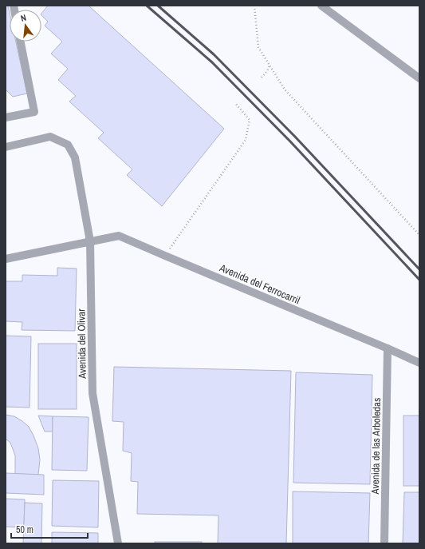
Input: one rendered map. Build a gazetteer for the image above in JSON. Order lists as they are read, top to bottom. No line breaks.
{"streets":{"street":["Avenida del Ferrocarril","Avenida del Olivar","Avenida de las Arboledas"]},"crossings":[["Avenida del Ferrocarril","Avenida del Olivar"],["Avenida del Ferrocarril","Avenida de las Arboledas"]],"scale_bar":"50 m","north":"top"}
